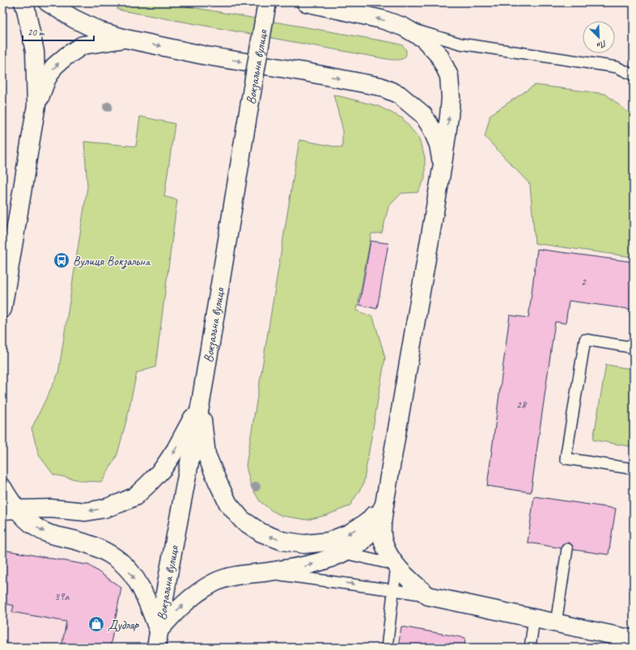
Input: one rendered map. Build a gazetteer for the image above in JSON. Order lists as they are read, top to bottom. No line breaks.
{"streets":{"main road":["Вокзальна вулиця"]},"places":{"bus stop":["Вулиця Вокзальна"],"shop":["Дудляр"]},"house_numbers":["2","28","39а"],"scale_bar":"20 m","north":"bottom right"}
